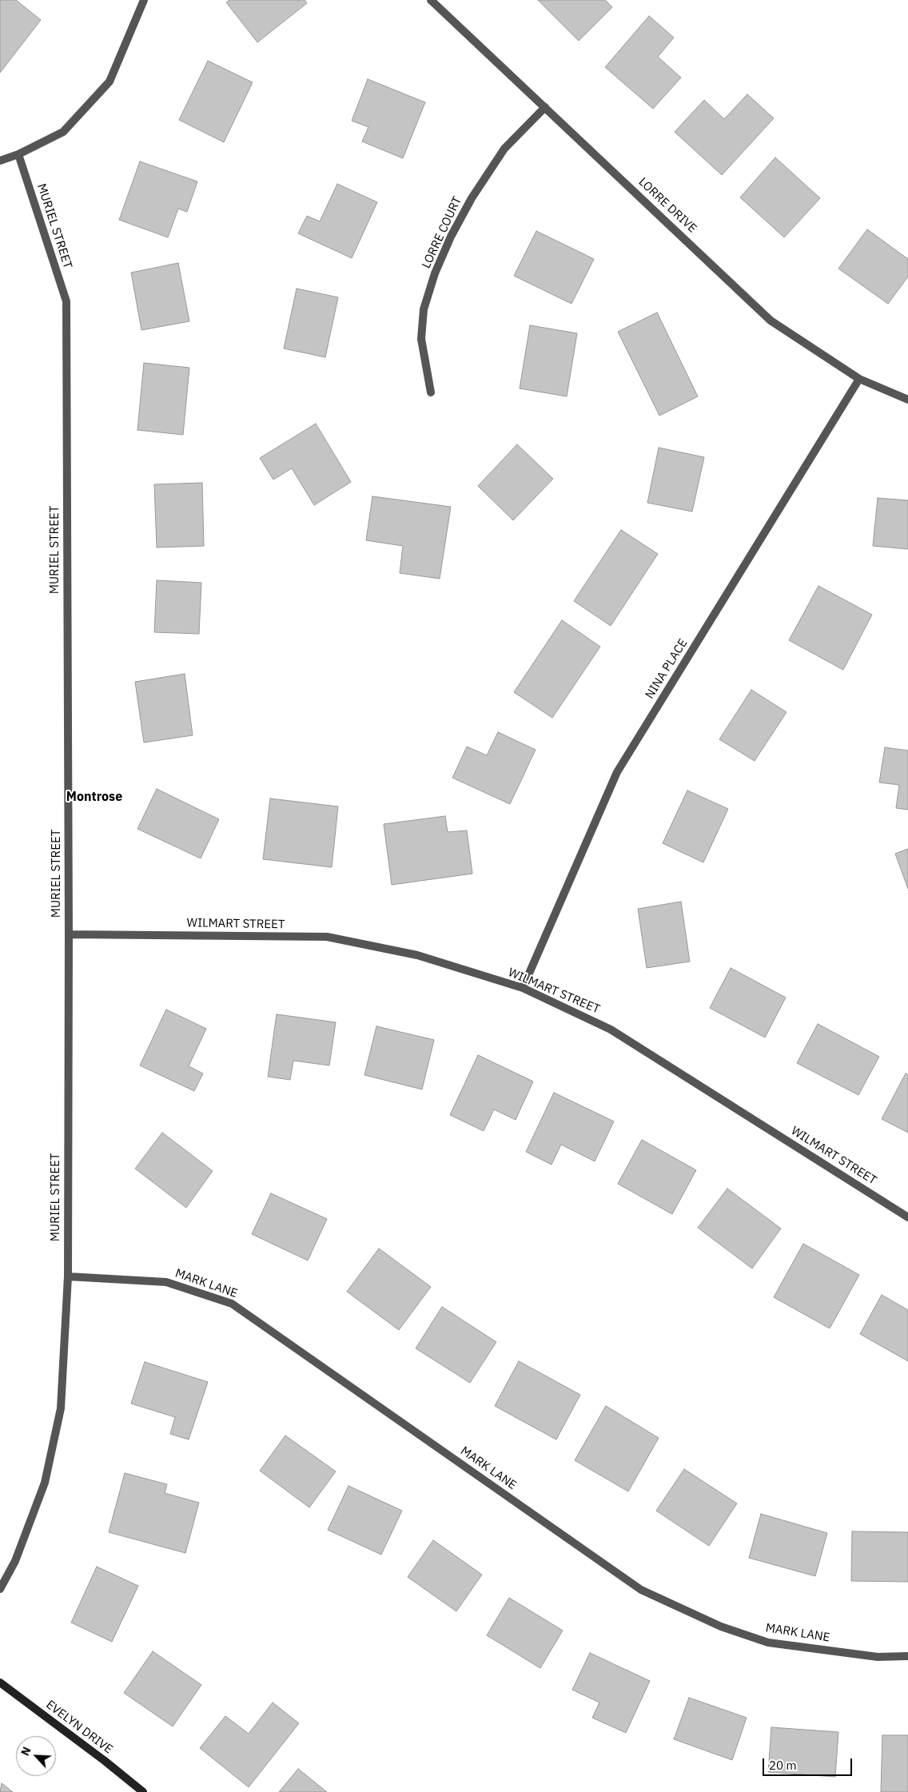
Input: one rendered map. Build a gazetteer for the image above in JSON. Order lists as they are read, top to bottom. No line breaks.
{"streets":{"street":["LORRE DRIVE","MURIEL STREET","LORRE COURT","NINA PLACE","WILMART STREET","MARK LANE","EVELYN DRIVE"]},"crossings":[["LORRE DRIVE","LORRE COURT"],["LORRE DRIVE","NINA PLACE"],["MURIEL STREET","WILMART STREET"],["MURIEL STREET","MARK LANE"],["NINA PLACE","WILMART STREET"]],"districts":["Montrose"],"scale_bar":"20 m","north":"top left"}
